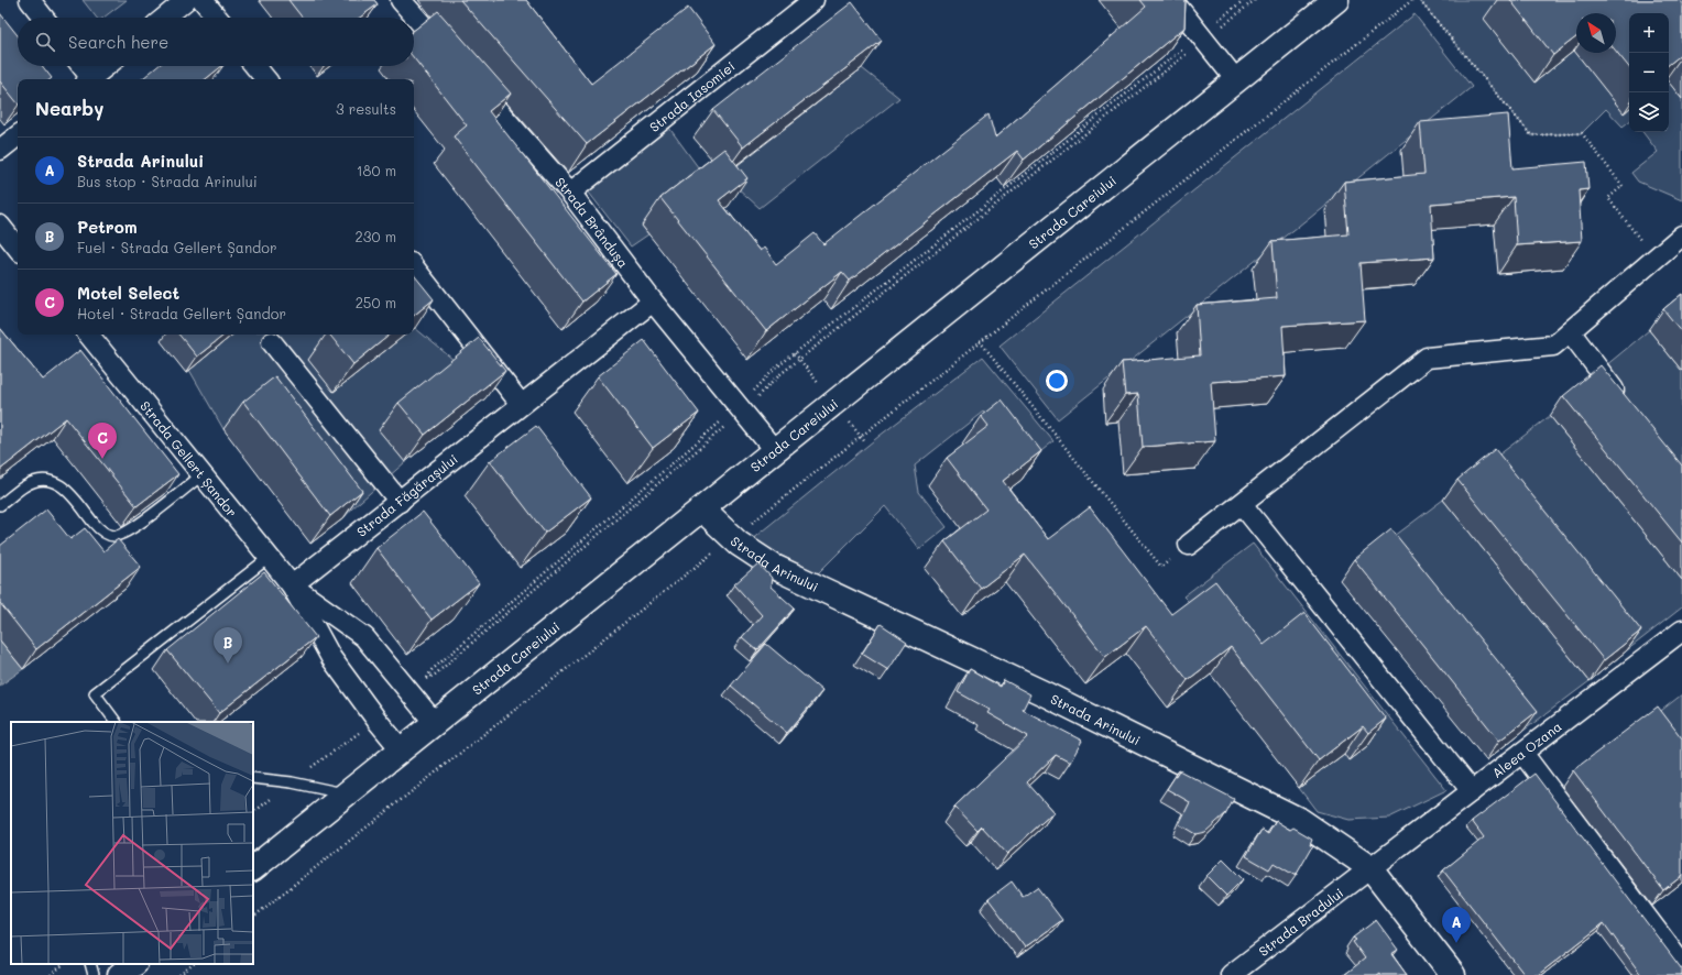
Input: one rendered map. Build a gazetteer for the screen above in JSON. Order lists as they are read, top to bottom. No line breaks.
{"streets":{"main road":["Strada Careiului","Strada Arinului"],"street":["Strada Iasomiei","Strada Brândușa","Strada Gellert Șandor","Strada Făgărașului","Aleea Ozana","Strada Bradului"]},"crossings":[["Strada Iasomiei","Strada Brândușa"],["Strada Careiului","Strada Brândușa"],["Strada Careiului","Strada Gellert Șandor"],["Strada Careiului","Strada Arinului"],["Strada Brândușa","Strada Făgărașului"],["Strada Gellert Șandor","Strada Făgărașului"],["Strada Arinului","Aleea Ozana"],["Strada Arinului","Strada Bradului"],["Aleea Ozana","Strada Bradului"]],"north":"top left","page":{"map_buttons":["+","−"],"search":"Search here","heading":["Nearby","3 results"],"list":[{"mark":"A","name":"Strada Arinului","note":"Bus stop · Strada Arinului","value":"180 m"},{"mark":"B","name":"Petrom","note":"Fuel · Strada Gellert Șandor","value":"230 m"},{"mark":"C","name":"Motel Select","note":"Hotel · Strada Gellert Șandor","value":"250 m"}],"pins":["C","B","A"]}}
